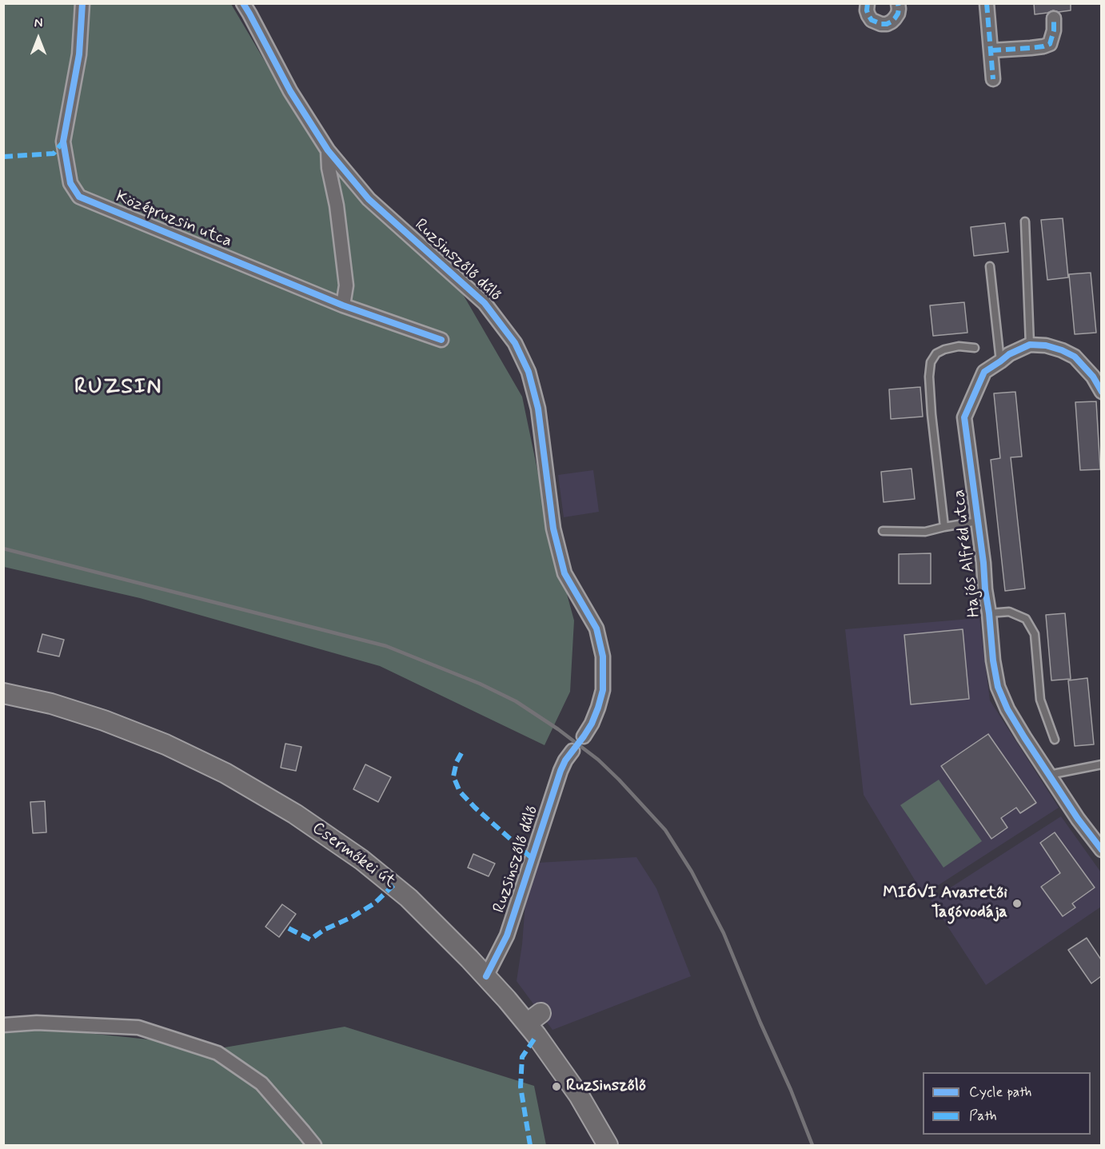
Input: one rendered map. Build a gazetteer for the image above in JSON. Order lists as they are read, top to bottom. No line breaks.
{"streets":{"main road":["Csermőkei út"],"street":["Középruzsin utca","Ruzsinszőlő dűlő","Hajós Alfréd utca"]},"crossings":[["Ruzsinszőlő dűlő","Csermőkei út"]],"districts":["RUZSIN"],"places":["MIÓVI Avastetői Tagóvodája","Ruzsinszőlő"],"legend":["Cycle path","Path"],"north":"top"}
